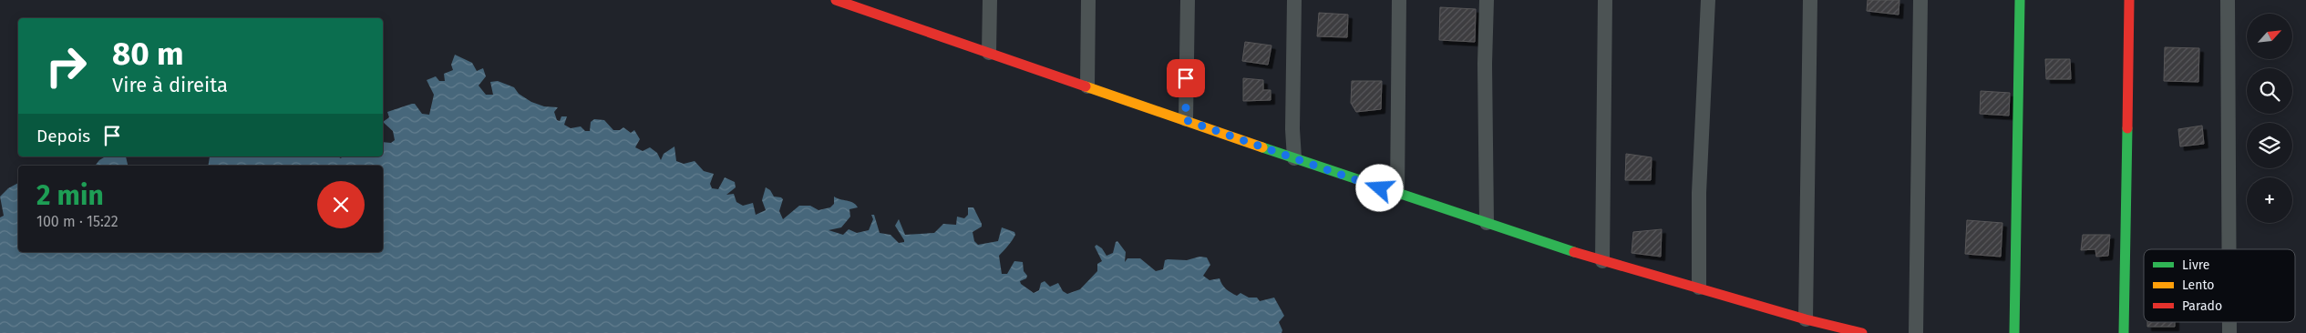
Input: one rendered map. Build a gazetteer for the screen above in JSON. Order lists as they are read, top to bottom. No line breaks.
{"legend":["Livre","Lento","Parado"],"north":"top right","page":{"map_buttons":"+","turn":["80 m","Vire à direita"],"then":"Depois","heading":["2 min","100 m · 15:22"]}}
